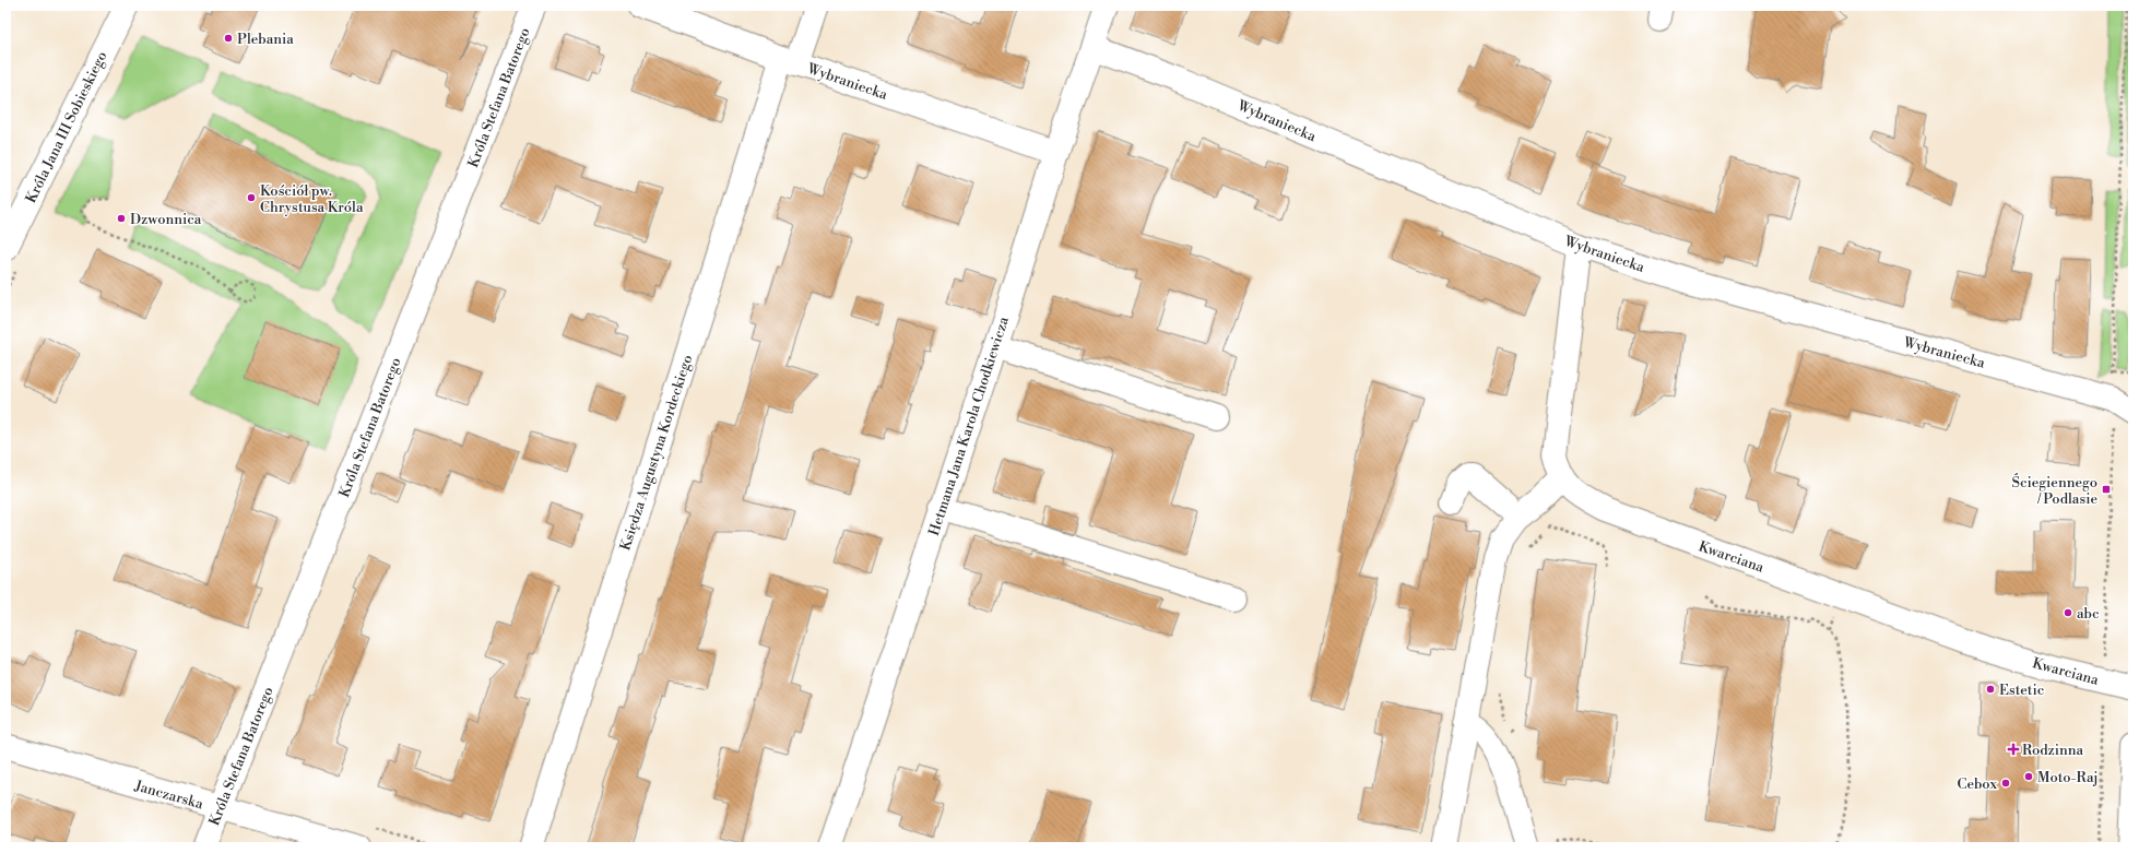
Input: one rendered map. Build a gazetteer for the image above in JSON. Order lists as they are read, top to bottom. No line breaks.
{"streets":{"street":["Wybraniecka","Króla Stefana Batorego","Króla Jana III Sobieskiego","Hetmana Jana Karola Chodkiewicza","Księdza Augustyna Kordeckiego","Kwarciana","Janczarska"]},"crossings":[["Wybraniecka","Hetmana Jana Karola Chodkiewicza"],["Wybraniecka","Księdza Augustyna Kordeckiego"],["Wybraniecka","Kwarciana"],["Króla Stefana Batorego","Janczarska"]],"places":{"other":["Plebania","Kościół pw. Chrystusa Króla","Dzwonnica","abc","Estetic","Moto-Raj","Cebox"],"transit":["Ściegiennego / Podlasie"],"health":["Rodzinna"]}}
